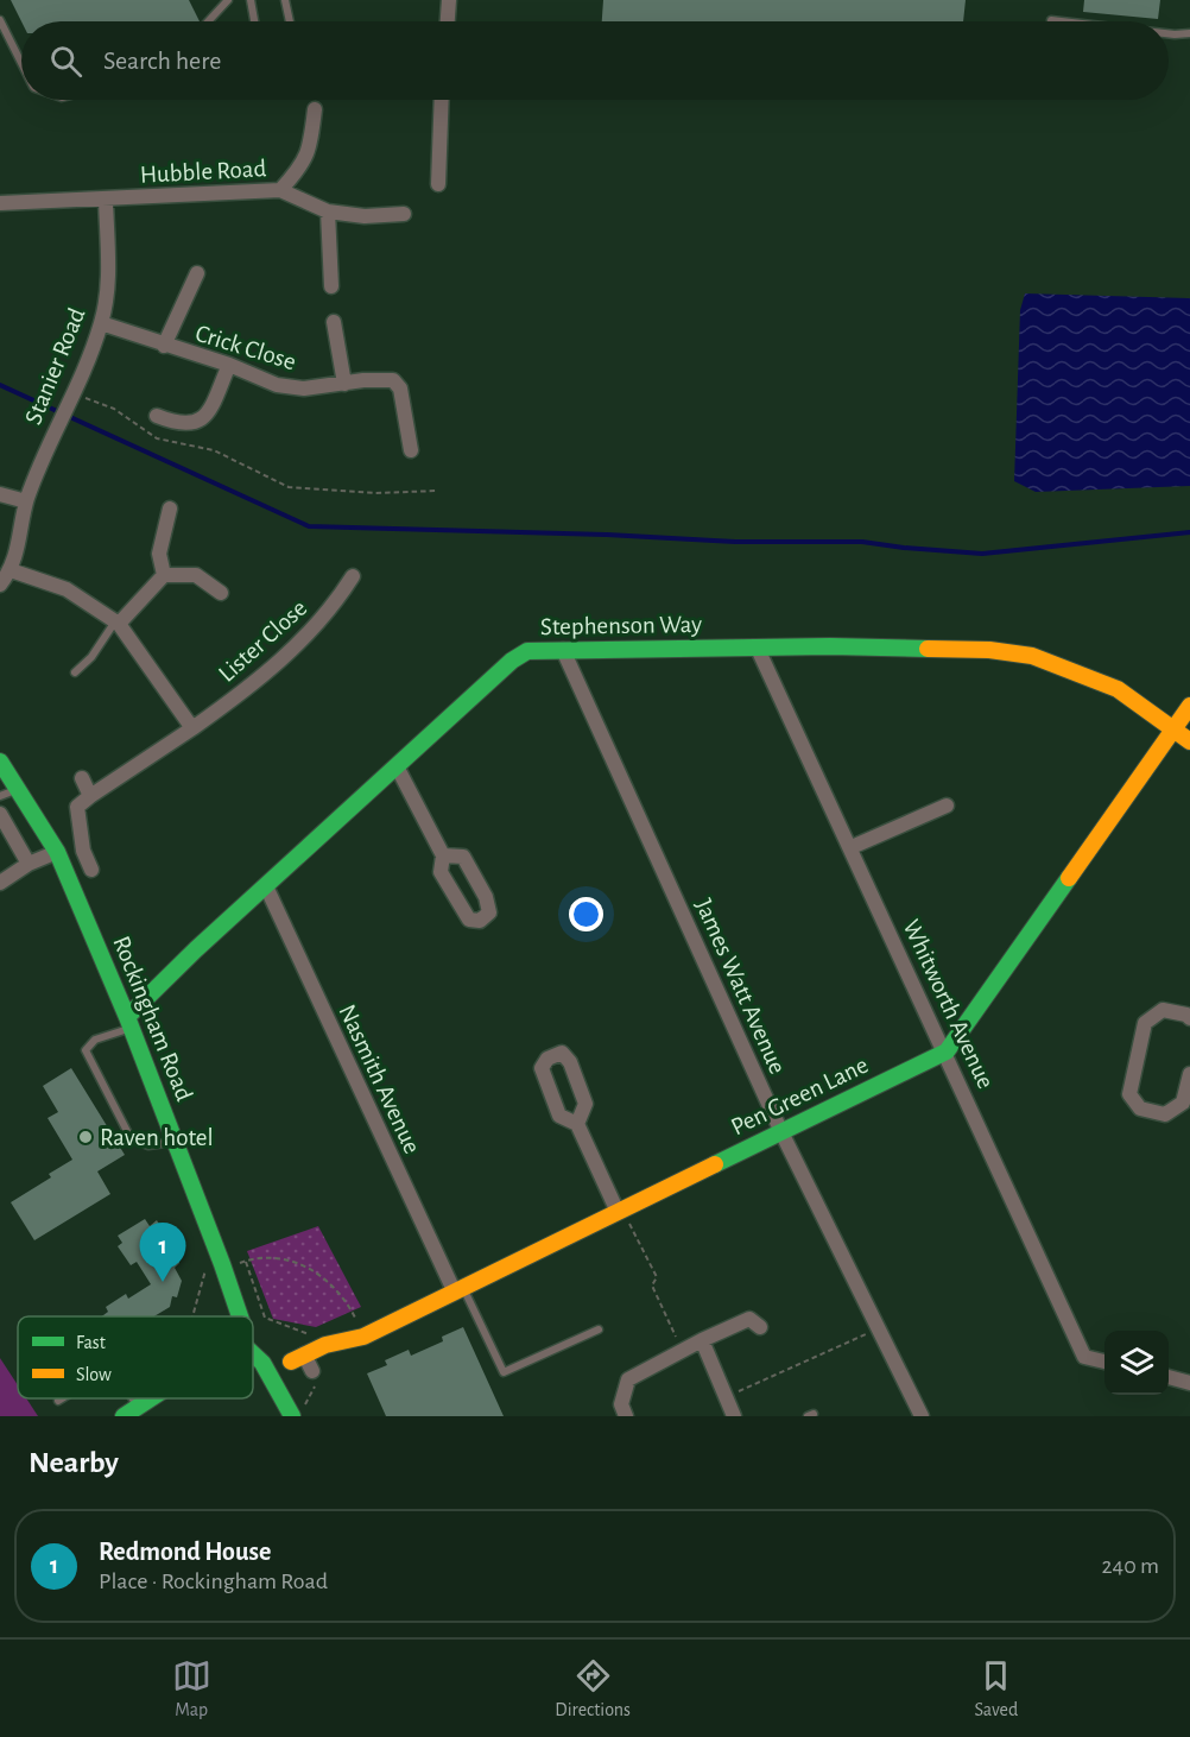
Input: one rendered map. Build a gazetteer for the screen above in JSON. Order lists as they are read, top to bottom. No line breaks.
{"streets":{"street":["Hubble Road","Crick Close","Stanier Road","Stephenson Way","Lister Close","James Watt Avenue","Whitworth Avenue","Rockingham Road","Nasmith Avenue","Pen Green Lane"]},"crossings":[["Hubble Road","Stanier Road"],["Crick Close","Stanier Road"],["Stephenson Way","James Watt Avenue"],["Stephenson Way","Whitworth Avenue"],["Stephenson Way","Rockingham Road"],["Stephenson Way","Nasmith Avenue"],["Stephenson Way","Pen Green Lane"],["James Watt Avenue","Pen Green Lane"],["Whitworth Avenue","Pen Green Lane"],["Nasmith Avenue","Pen Green Lane"]],"places":["Raven hotel"],"legend":["Fast","Slow"],"page":{"search":"Search here","pins":"1","heading":"Nearby","list":[{"mark":"1","name":"Redmond House","note":"Place · Rockingham Road","value":"240 m"}],"nav":["Map","Directions","Saved"]}}
